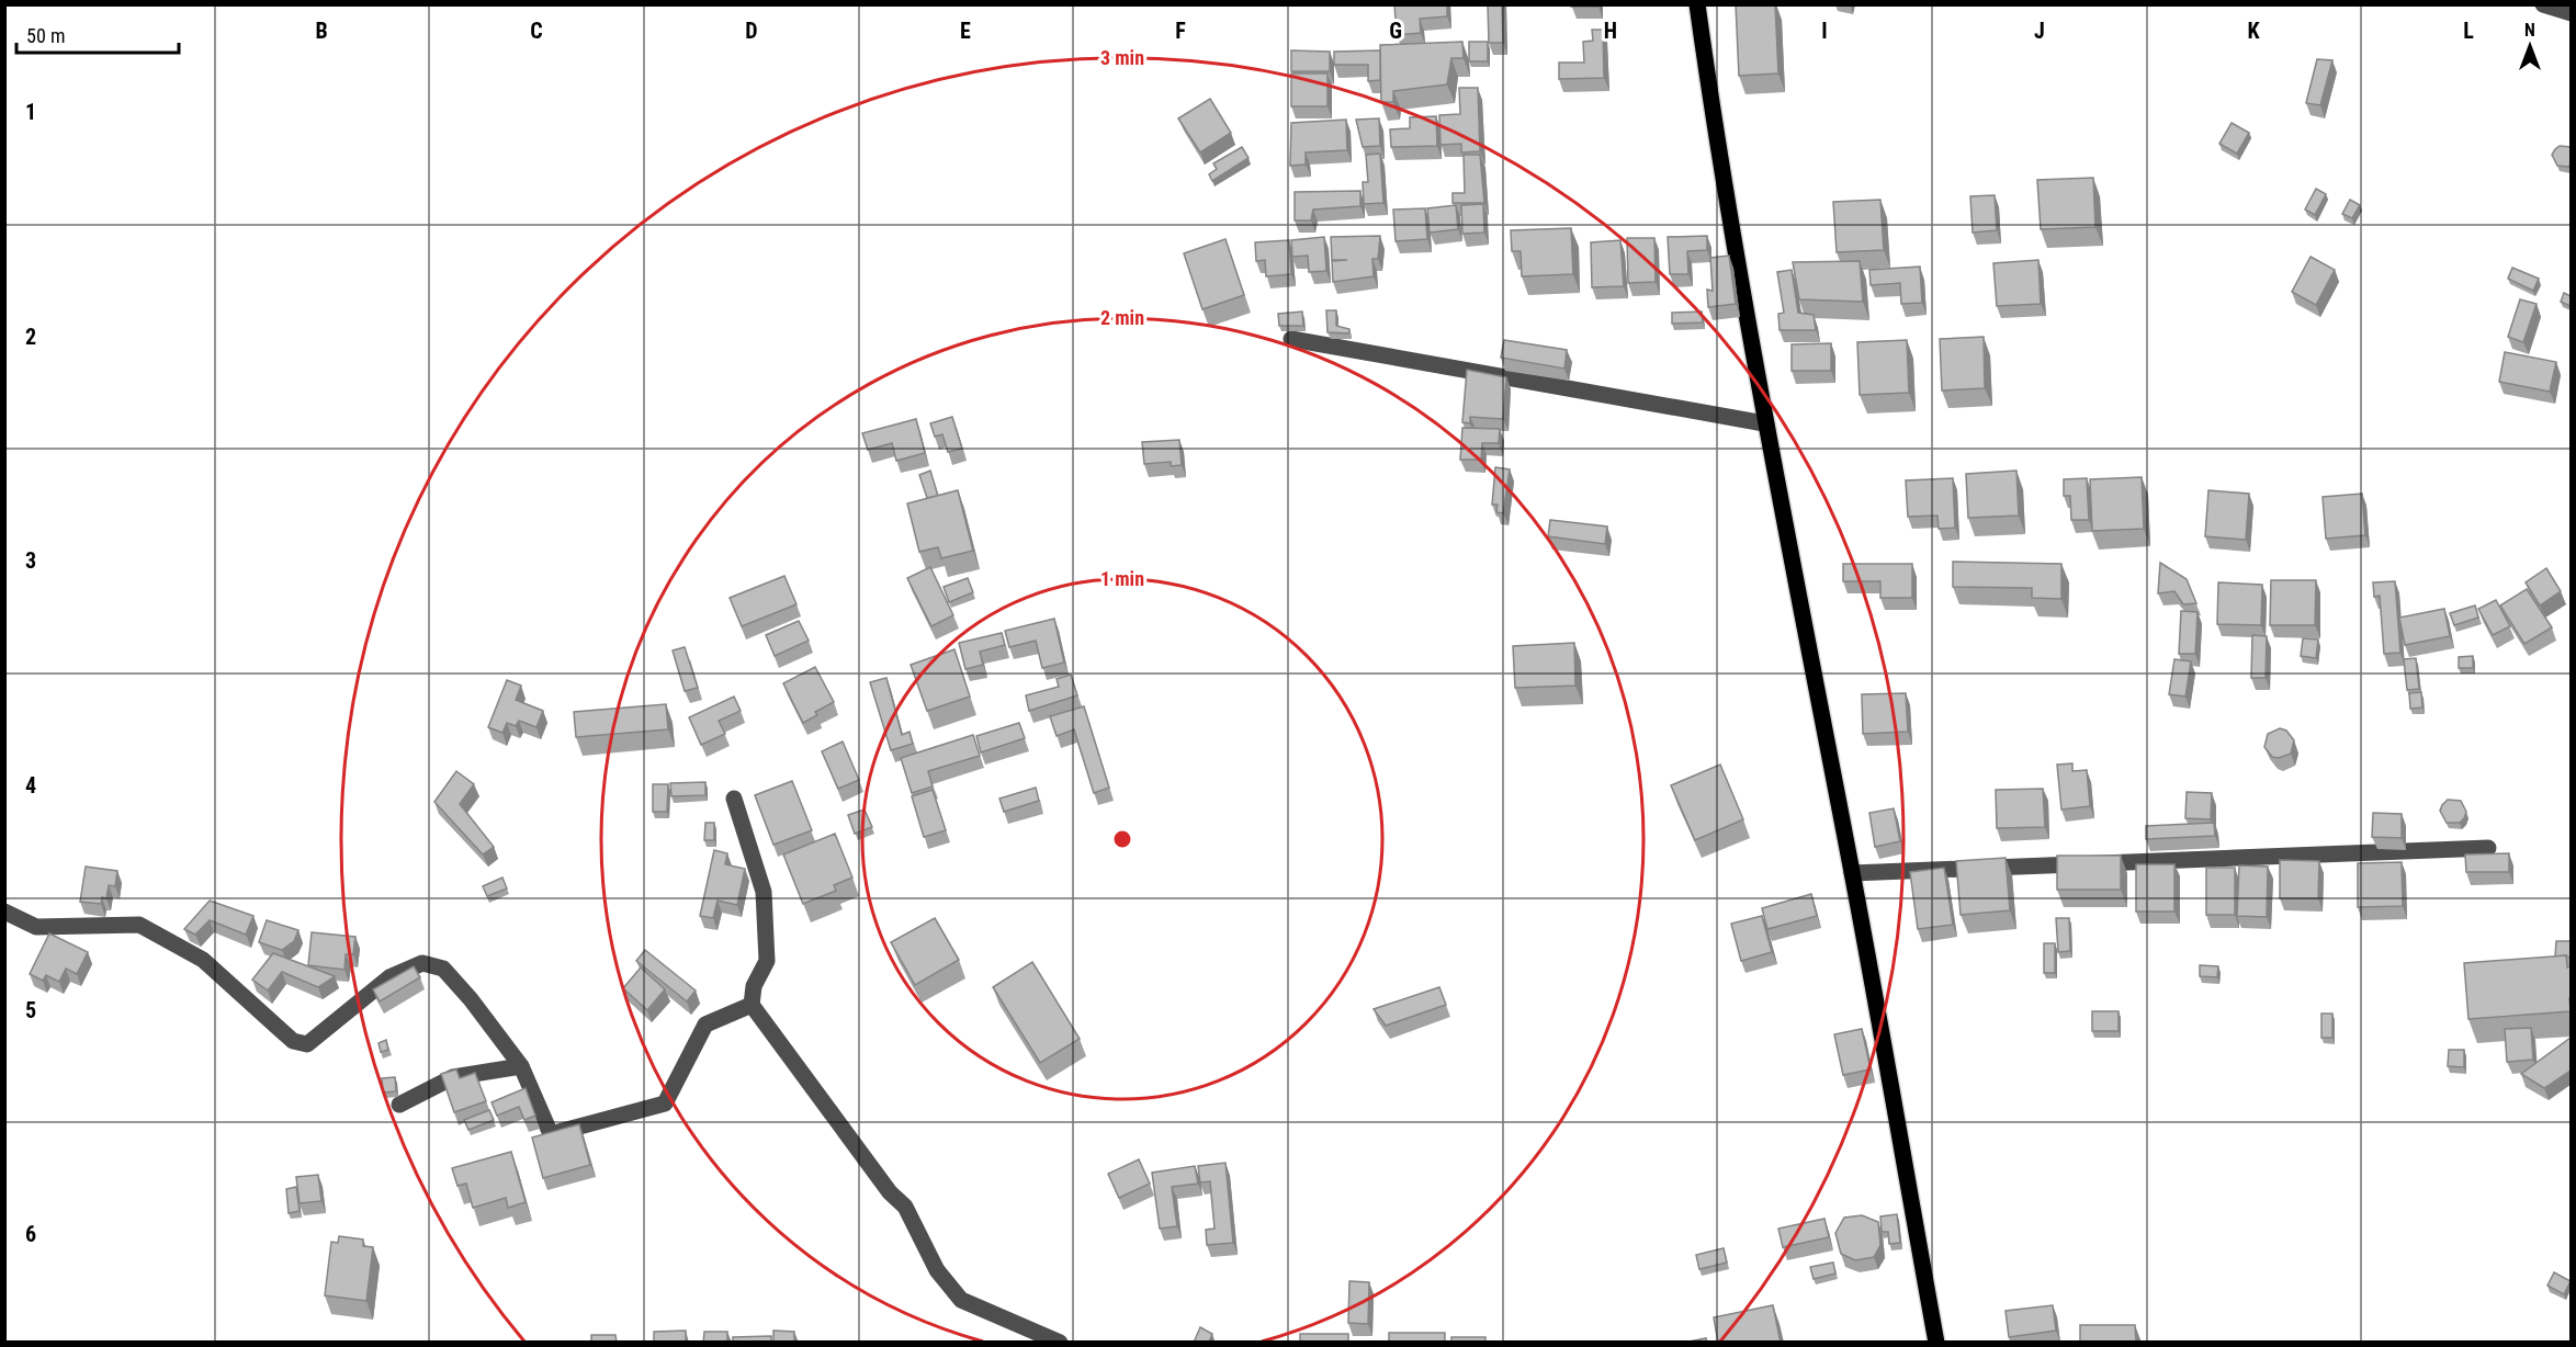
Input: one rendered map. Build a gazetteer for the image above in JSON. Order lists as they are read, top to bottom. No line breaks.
{"scale_bar":"50 m","north":"top","grid":{"columns":["B","C","D","E","F","G","H","I","J","K","L"],"rows":["1","2","3","4","5","6"]},"rings":["3 min","2 min","1 min"]}
